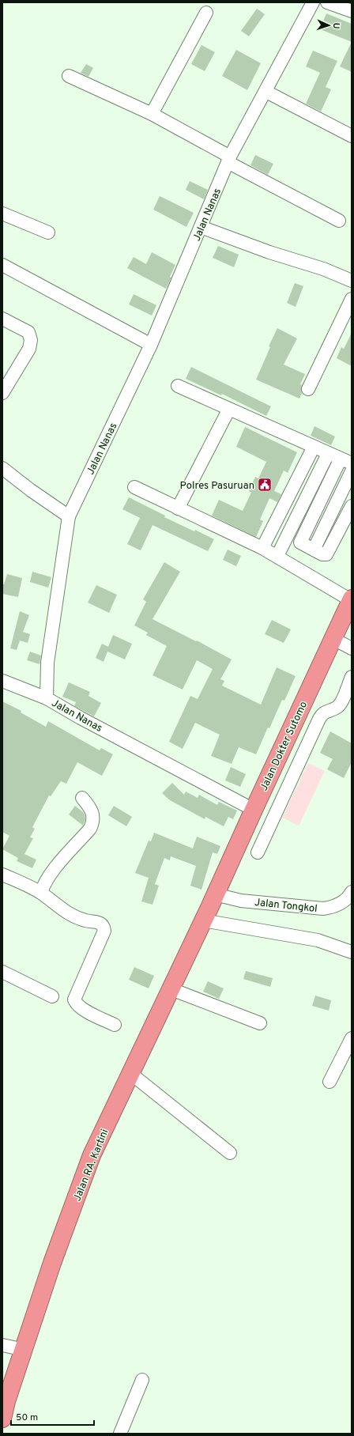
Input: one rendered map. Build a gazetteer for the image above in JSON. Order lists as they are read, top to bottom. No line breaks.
{"streets":{"highway":["Jalan Dokter Sutomo","Jalan RA. Kartini"],"street":["Jalan Nanas","Jalan Tongkol"]},"crossings":[["Jalan Nanas","Jalan Dokter Sutomo"],["Jalan Dokter Sutomo","Jalan Tongkol"],["Jalan Dokter Sutomo","Jalan RA. Kartini"],["Jalan Tongkol","Jalan RA. Kartini"]],"places":{"public building":["Polres Pasuruan"]},"scale_bar":"50 m","north":"right"}
